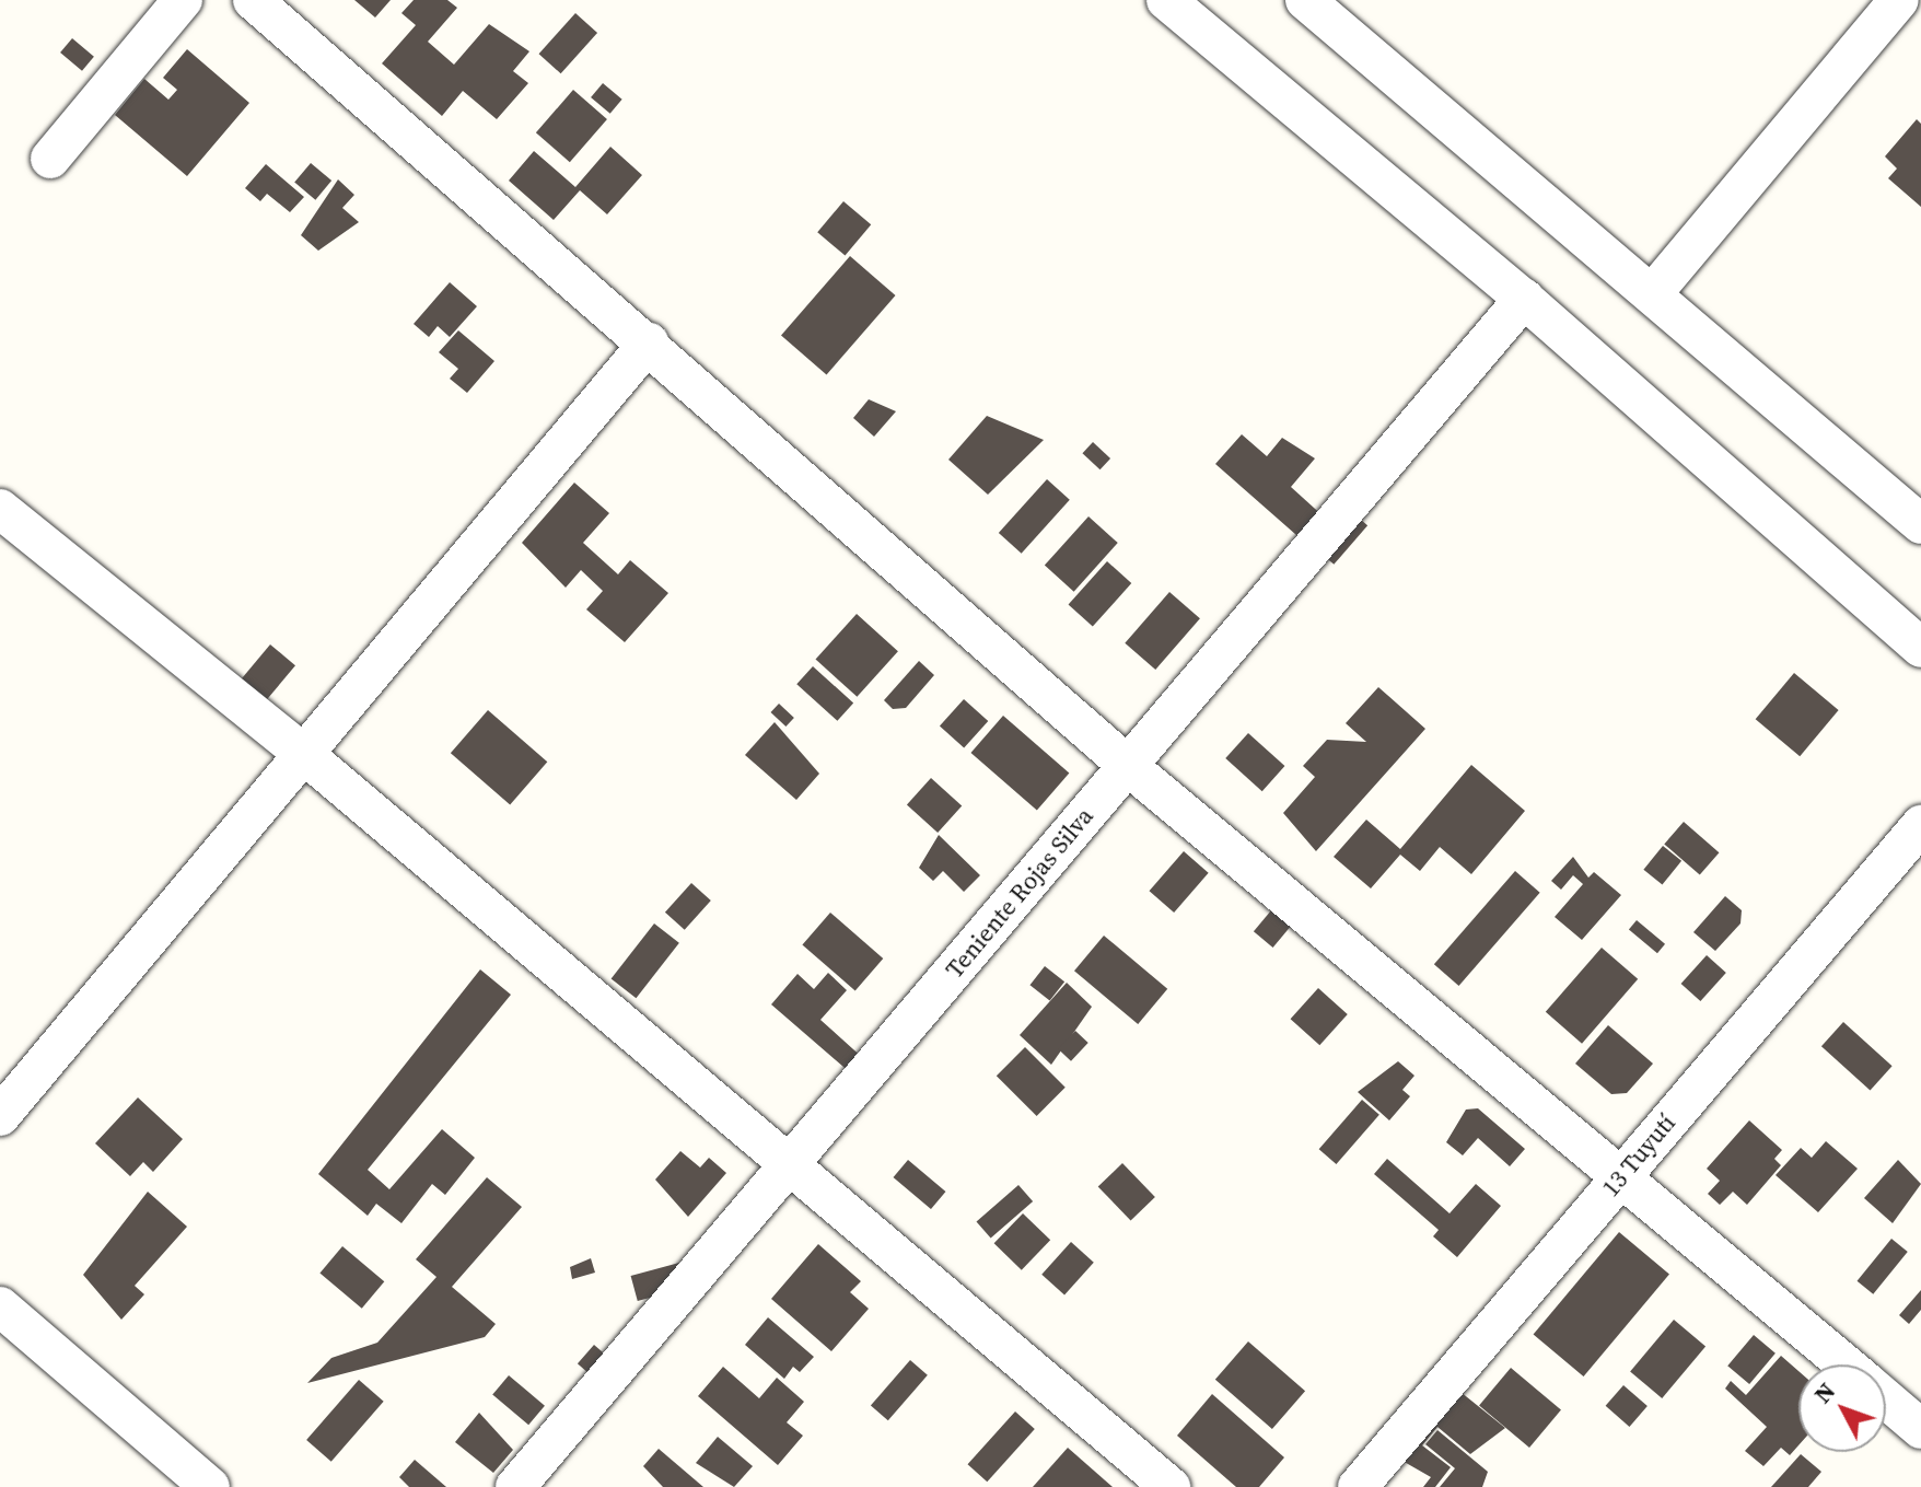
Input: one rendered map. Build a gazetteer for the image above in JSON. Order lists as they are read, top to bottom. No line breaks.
{"streets":{"street":["Teniente Rojas Silva","13 Tuyutí"]},"north":"top left"}
